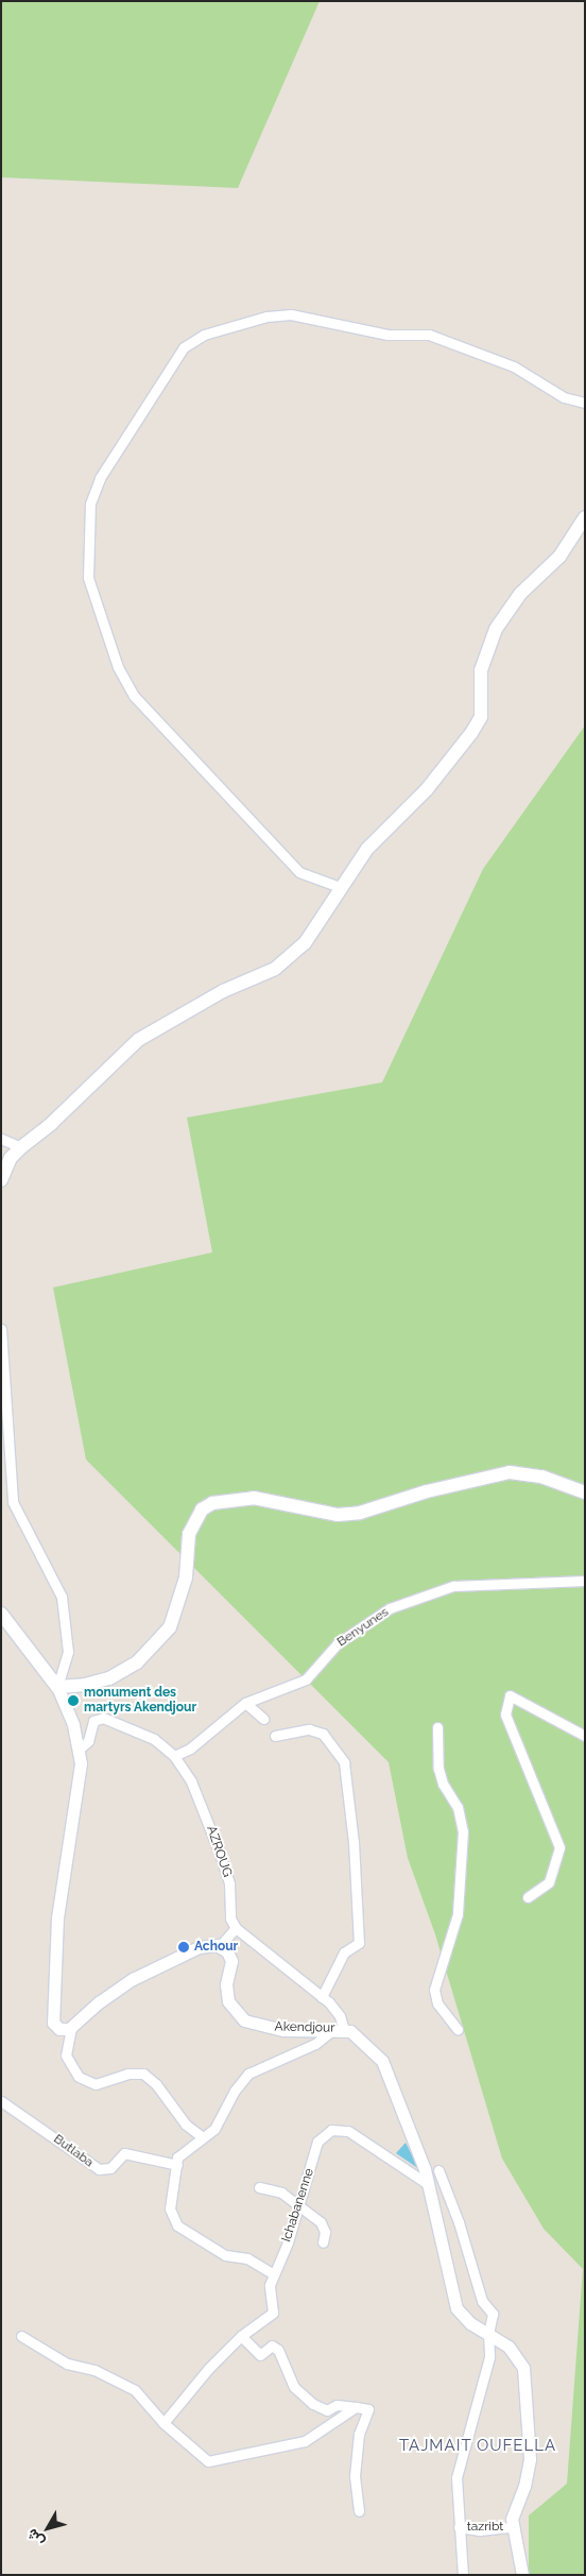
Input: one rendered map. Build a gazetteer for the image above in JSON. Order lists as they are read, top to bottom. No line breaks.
{"streets":{"street":["Benyunes","AZROUG","Akendjour","Butlaba","Ichabanenne","tazribt"]},"crossings":[["Benyunes","AZROUG"],["Akendjour","Ichabanenne"],["Akendjour","tazribt"]],"districts":["TAJMAIT OUFELLA"],"places":["monument des martyrs Akendjour","Achour"],"north":"bottom left"}
